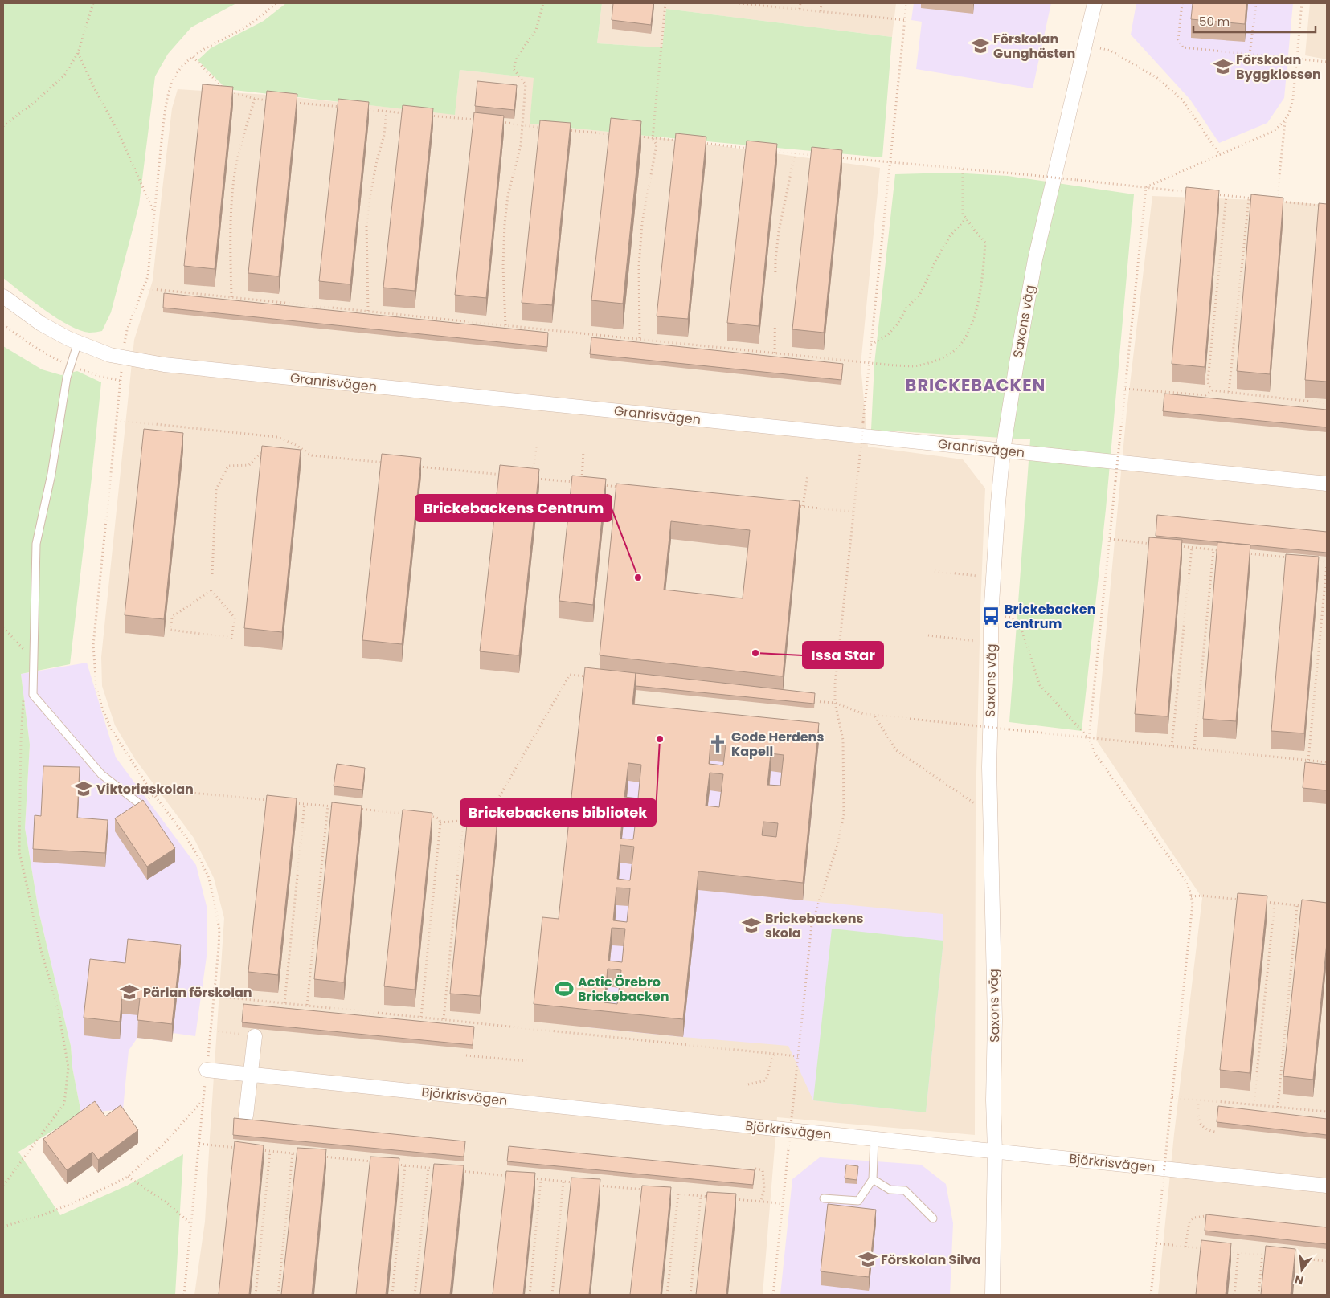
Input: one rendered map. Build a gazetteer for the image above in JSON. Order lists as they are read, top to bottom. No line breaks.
{"streets":{"street":["Saxons väg","Granrisvägen","Björkrisvägen"]},"crossings":[["Saxons väg","Granrisvägen"],["Saxons väg","Björkrisvägen"]],"districts":["BRICKEBACKEN"],"places":{"school or university":["Förskolan Gunghästen","Förskolan Byggklossen","Viktoriaskolan","Brickebackens skola","Pärlan förskolan","Förskolan Silva"],"other":["Brickebackens Centrum","Issa Star","Brickebackens bibliotek"],"bus stop":["Brickebacken centrum"],"church":["Gode Herdens Kapell"],"sports":["Actic Örebro Brickebacken"]},"scale_bar":"50 m","north":"bottom"}
